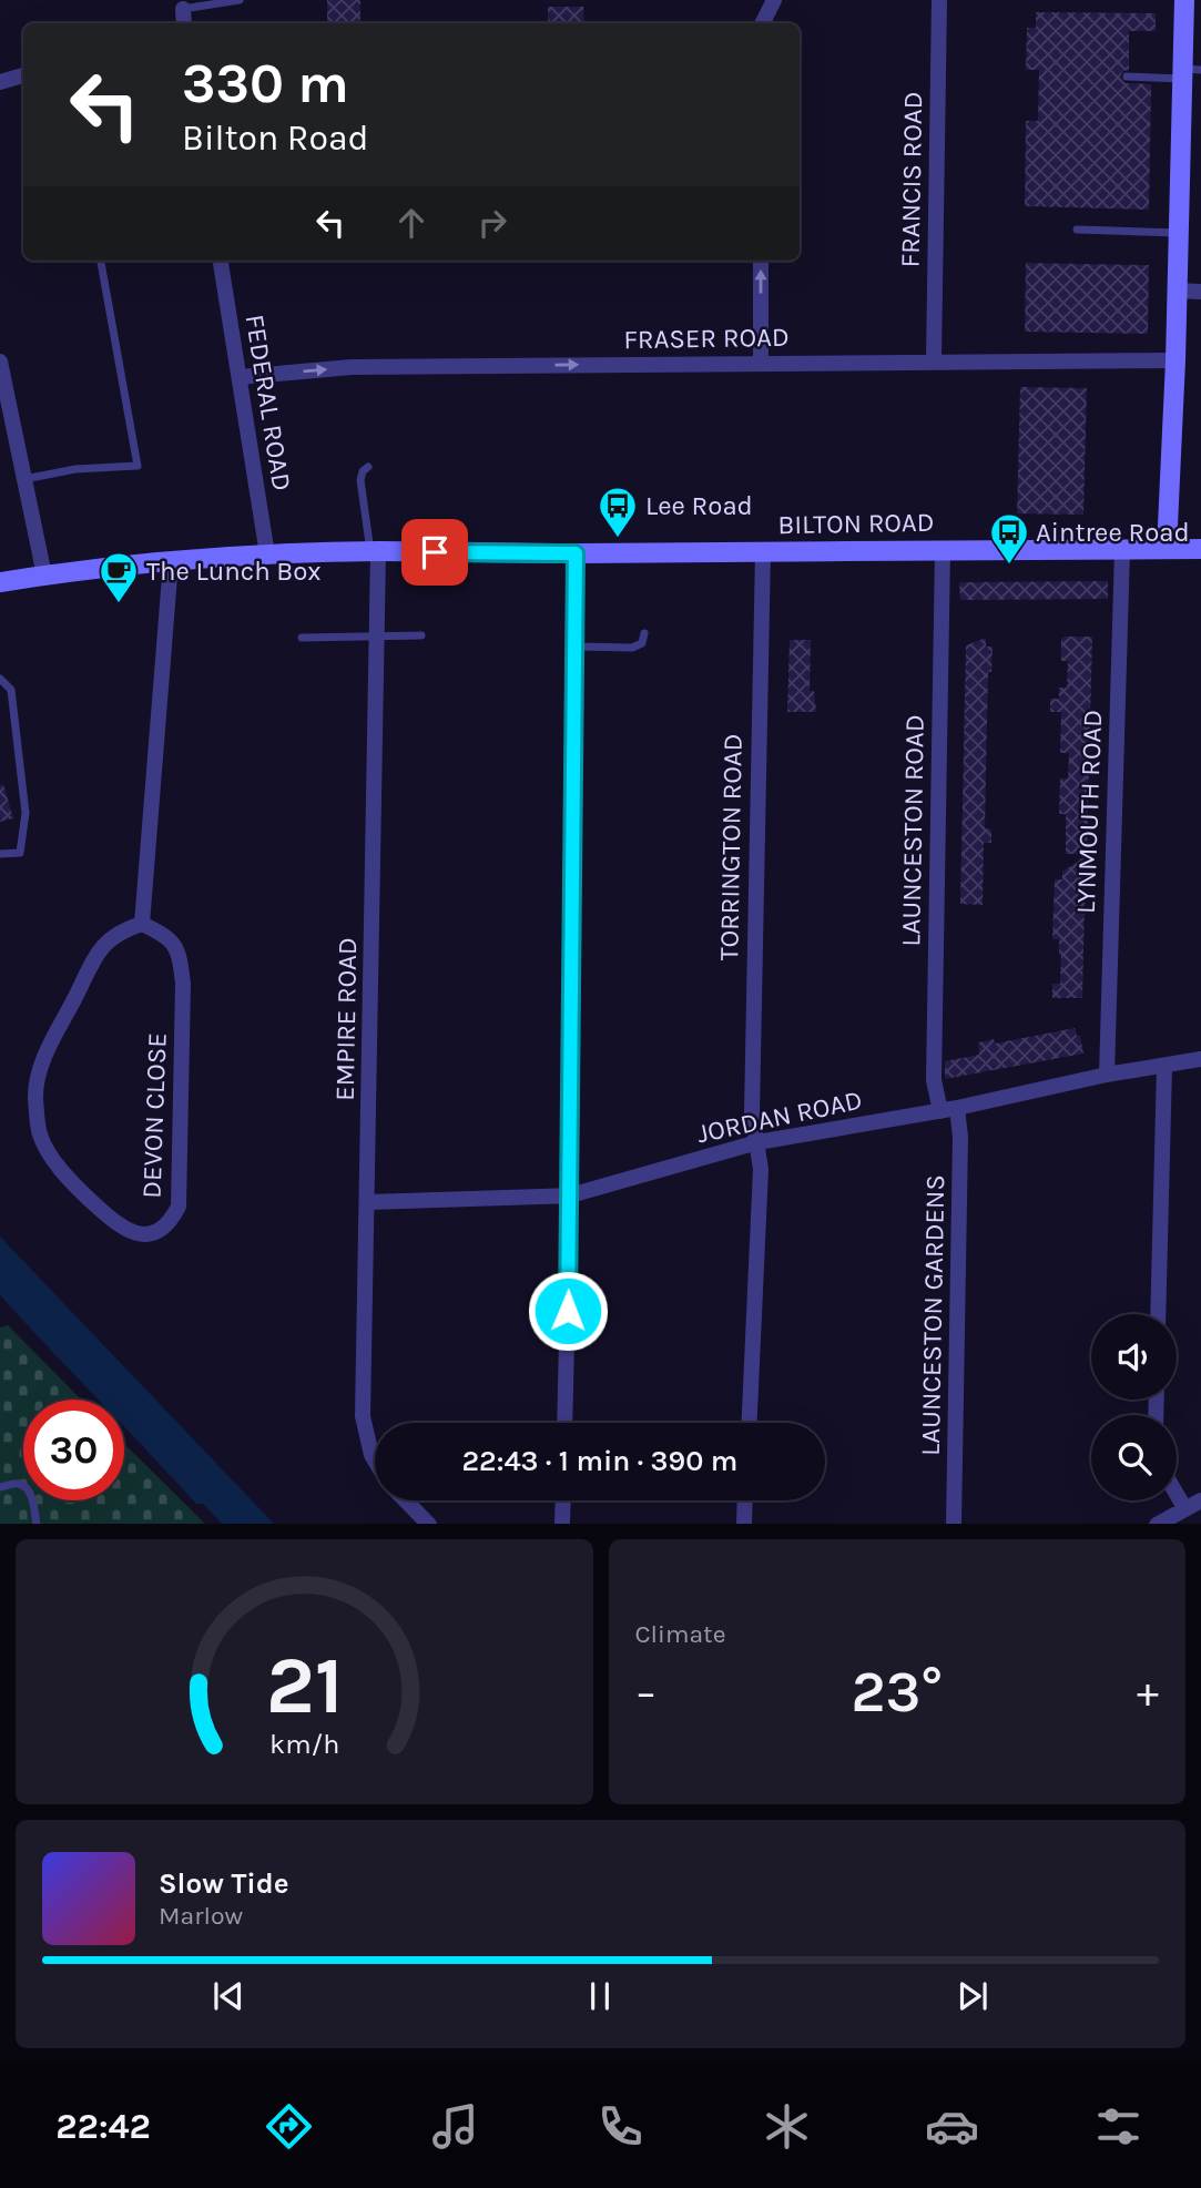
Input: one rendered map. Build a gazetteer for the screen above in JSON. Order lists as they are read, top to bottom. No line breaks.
{"streets":{"street":["FRANCIS ROAD","FRASER ROAD","FEDERAL ROAD","BILTON ROAD","LYNMOUTH ROAD","LAUNCESTON ROAD","TORRINGTON ROAD","EMPIRE ROAD","DEVON CLOSE","JORDAN ROAD","LAUNCESTON GARDENS"]},"crossings":[["FRANCIS ROAD","FRASER ROAD"],["FRASER ROAD","FEDERAL ROAD"],["FEDERAL ROAD","BILTON ROAD"],["BILTON ROAD","LYNMOUTH ROAD"],["BILTON ROAD","LAUNCESTON ROAD"],["BILTON ROAD","TORRINGTON ROAD"],["BILTON ROAD","EMPIRE ROAD"],["LYNMOUTH ROAD","JORDAN ROAD"],["LAUNCESTON ROAD","JORDAN ROAD"],["TORRINGTON ROAD","JORDAN ROAD"],["EMPIRE ROAD","JORDAN ROAD"],["JORDAN ROAD","LAUNCESTON GARDENS"]],"one_way":["FRASER ROAD"],"places":{"bus stop":["Lee Road","Aintree Road"],"cafe":["The Lunch Box"]},"page":{"turn":["330 m","Bilton Road"],"limit":"30","trip":"22:43 · 1 min · 390 m","tile":"Climate","heat":["−","23°","+"],"song":["Slow Tide","Marlow"],"tabs":"22:42","gauge":["21","km/h"]}}
